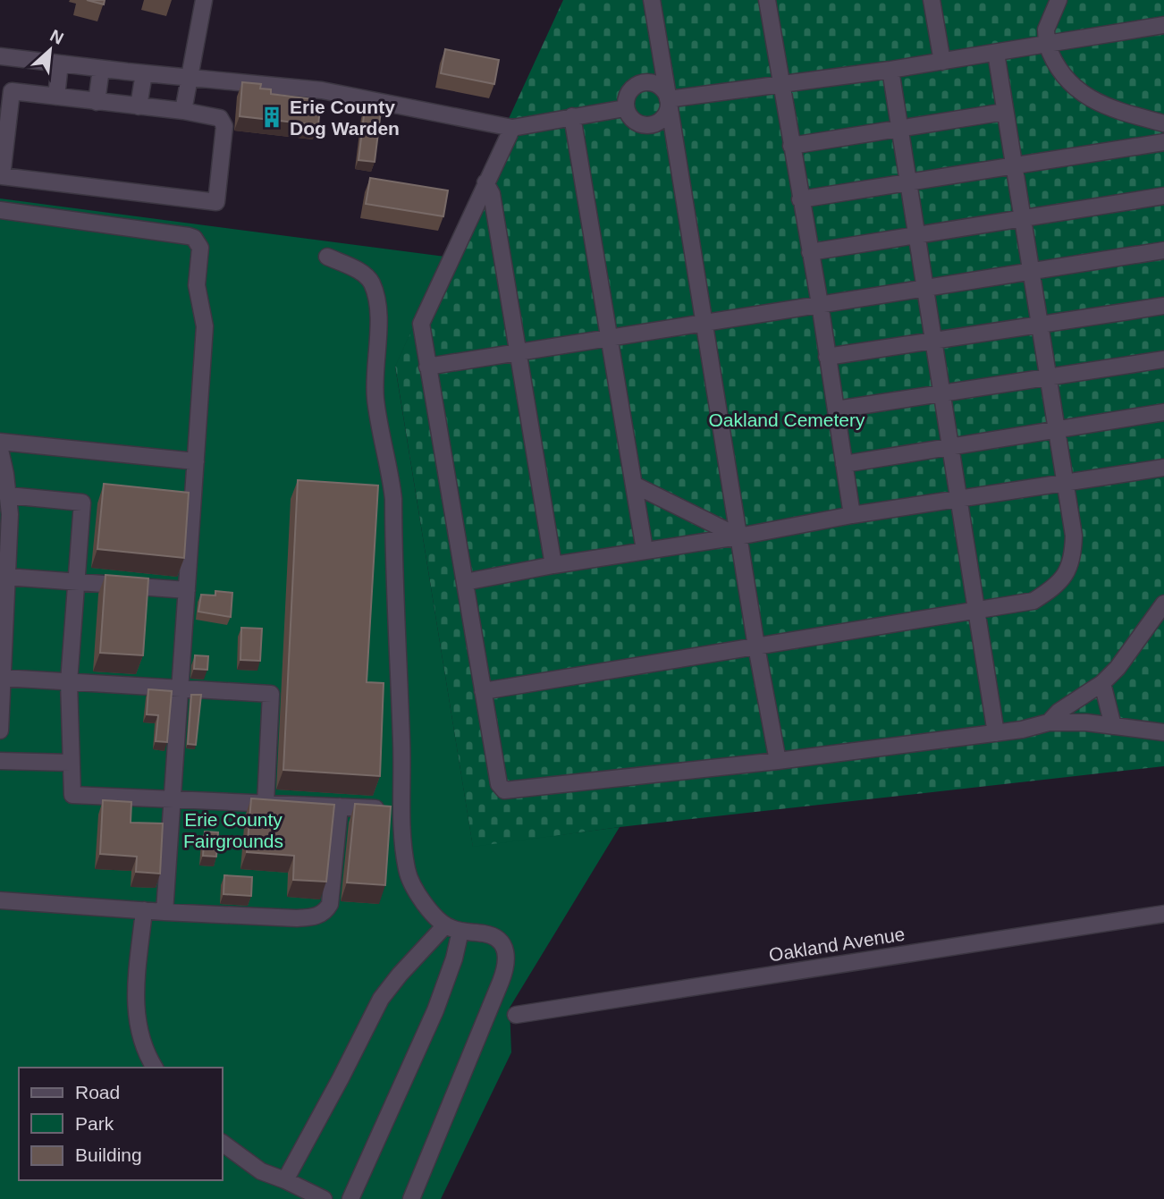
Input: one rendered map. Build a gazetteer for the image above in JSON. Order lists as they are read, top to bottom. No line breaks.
{"streets":{"street":["Oakland Avenue"]},"parks":["Oakland Cemetery","Erie County Fairgrounds"],"places":{"building":["Erie County Dog Warden"]},"legend":["Road","Park","Building"],"north":"top right"}
